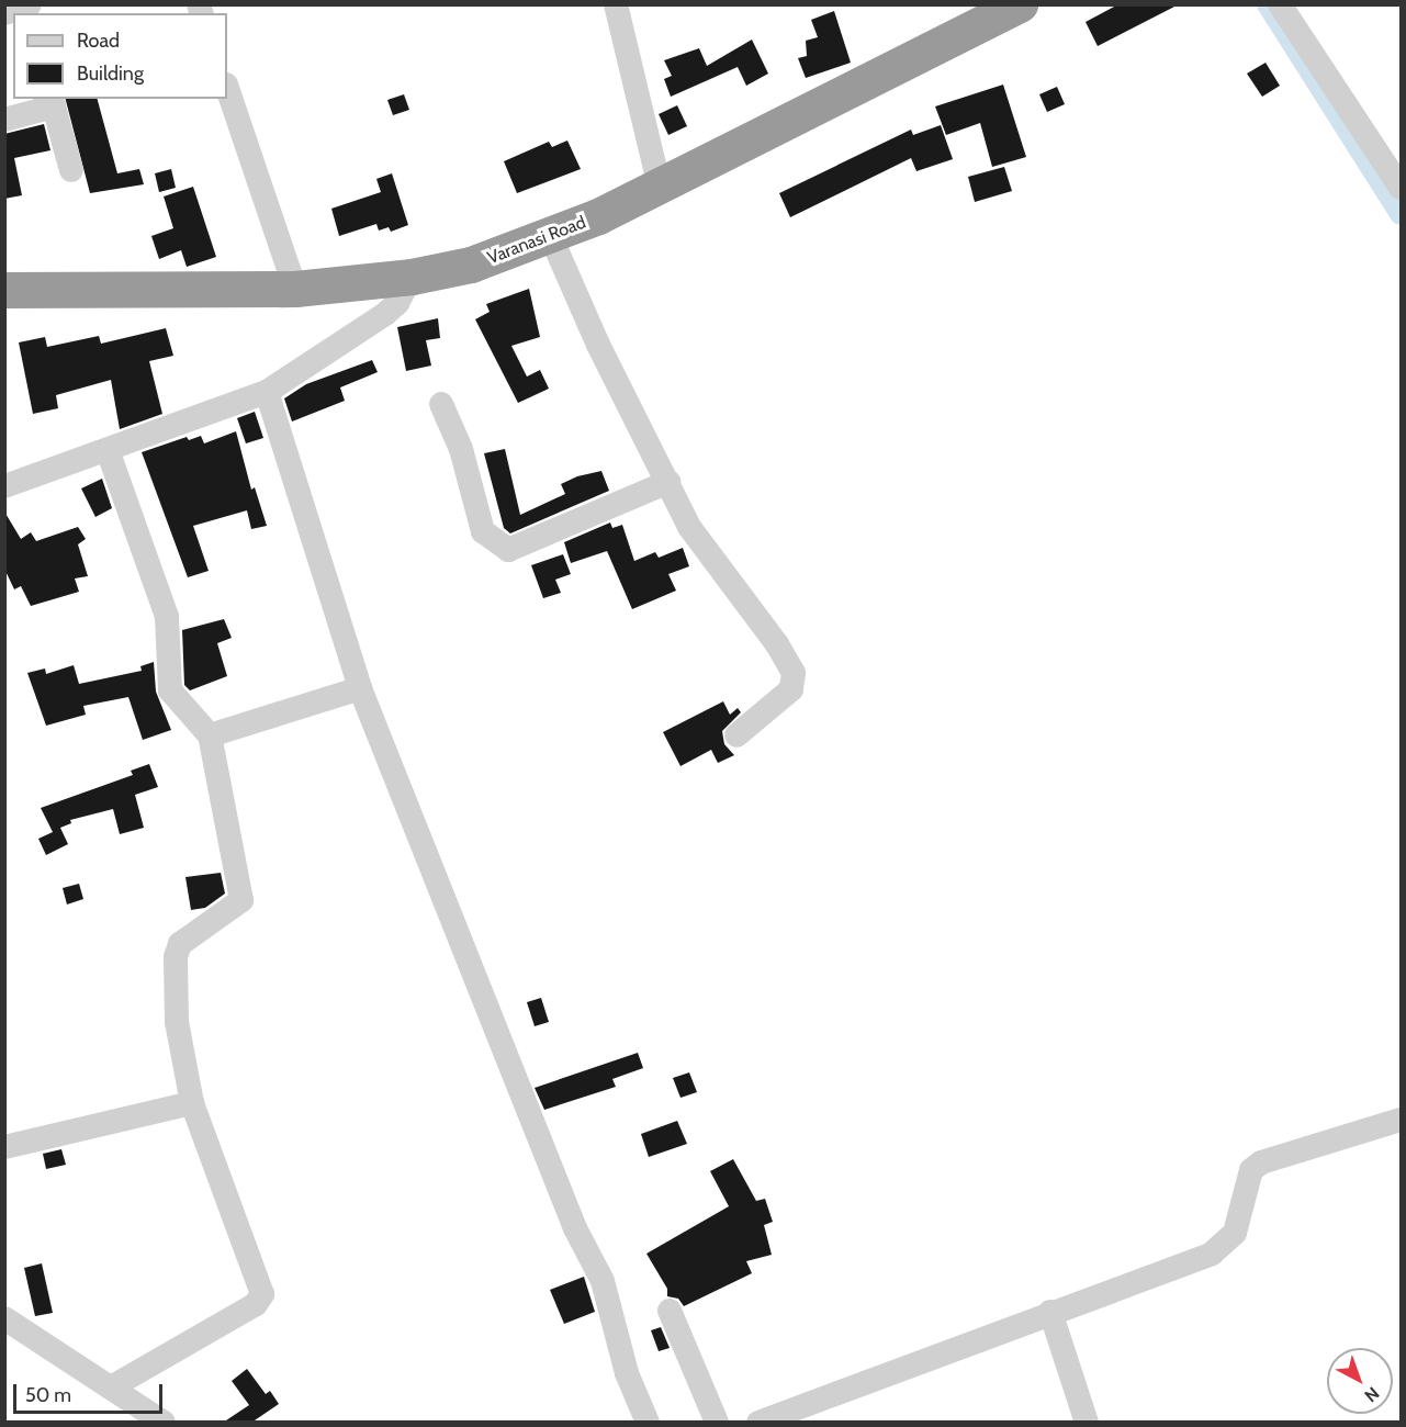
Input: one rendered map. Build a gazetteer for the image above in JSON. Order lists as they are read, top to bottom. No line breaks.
{"streets":{"highway":["Varanasi Road"]},"legend":["Road","Building"],"scale_bar":"50 m","north":"bottom right"}
